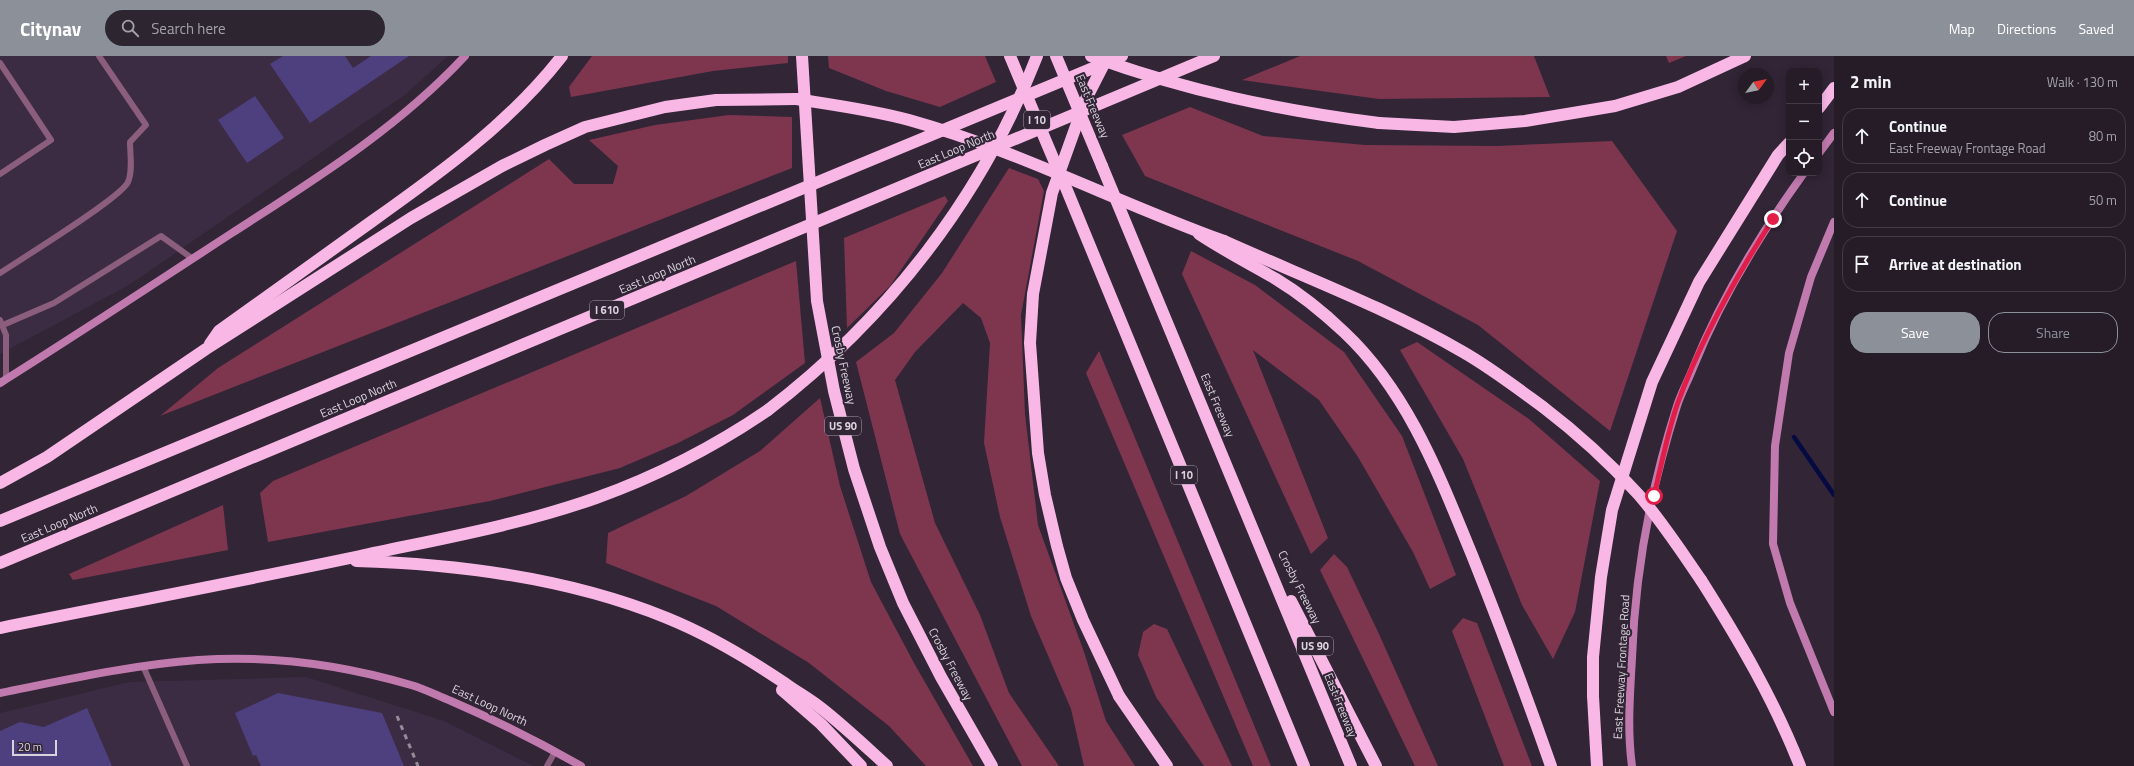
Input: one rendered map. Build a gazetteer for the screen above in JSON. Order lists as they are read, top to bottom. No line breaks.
{"streets":{"highway":["East Freeway","I 10","East Loop North","I 610","Crosby Freeway","US 90"],"main road":["East Freeway Frontage Road"]},"crossings":[["East Freeway","Crosby Freeway"]],"scale_bar":"20 m","north":"top right","page":{"header":"Citynav","search":"Search here","nav":["Map","Directions","Saved"],"heading":["2 min","Walk · 130 m"],"map_buttons":["+","−"],"list":[["Continue","East Freeway Frontage Road","80 m"],["Continue","50 m"],"Arrive at destination"],"buttons":["Save","Share"],"scale":"20 m"}}
